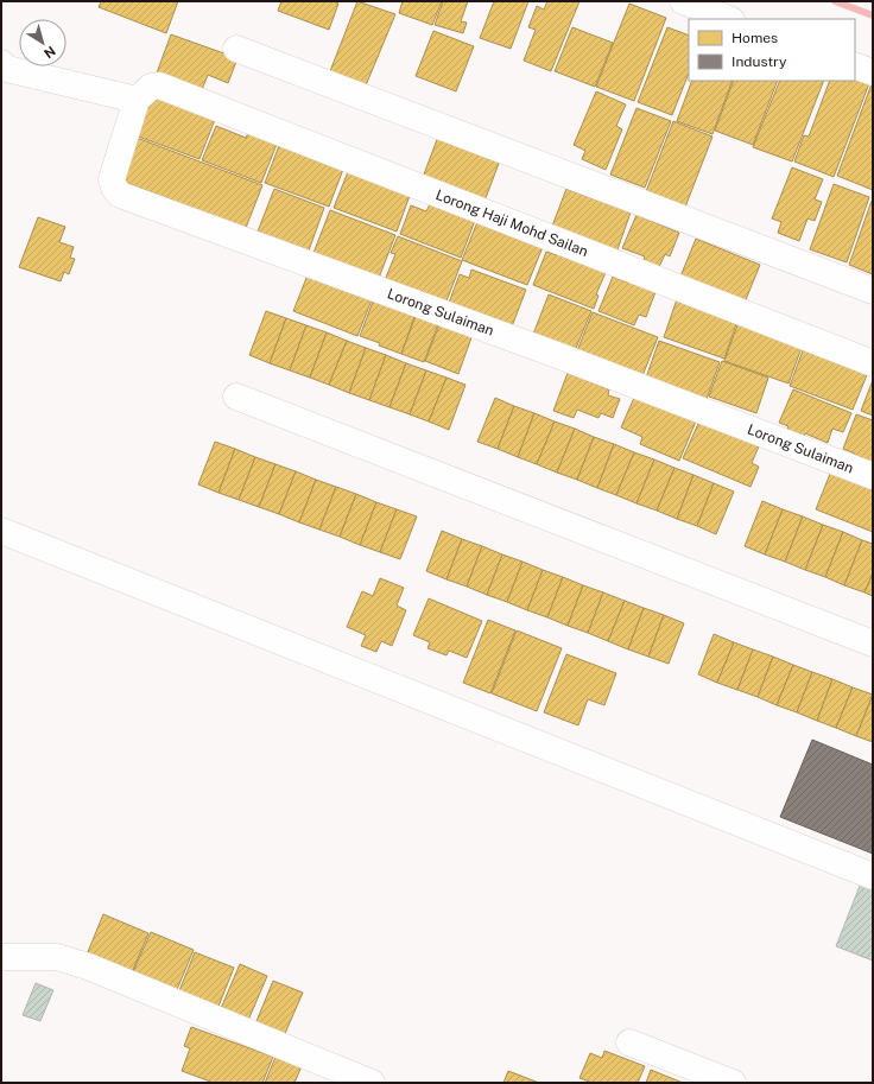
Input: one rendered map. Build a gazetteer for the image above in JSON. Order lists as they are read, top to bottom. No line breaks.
{"streets":{"street":["Lorong Haji Mohd Sailan","Lorong Sulaiman"]},"crossings":[["Lorong Haji Mohd Sailan","Lorong Sulaiman"]],"legend":["Homes","Industry"],"north":"bottom right"}
